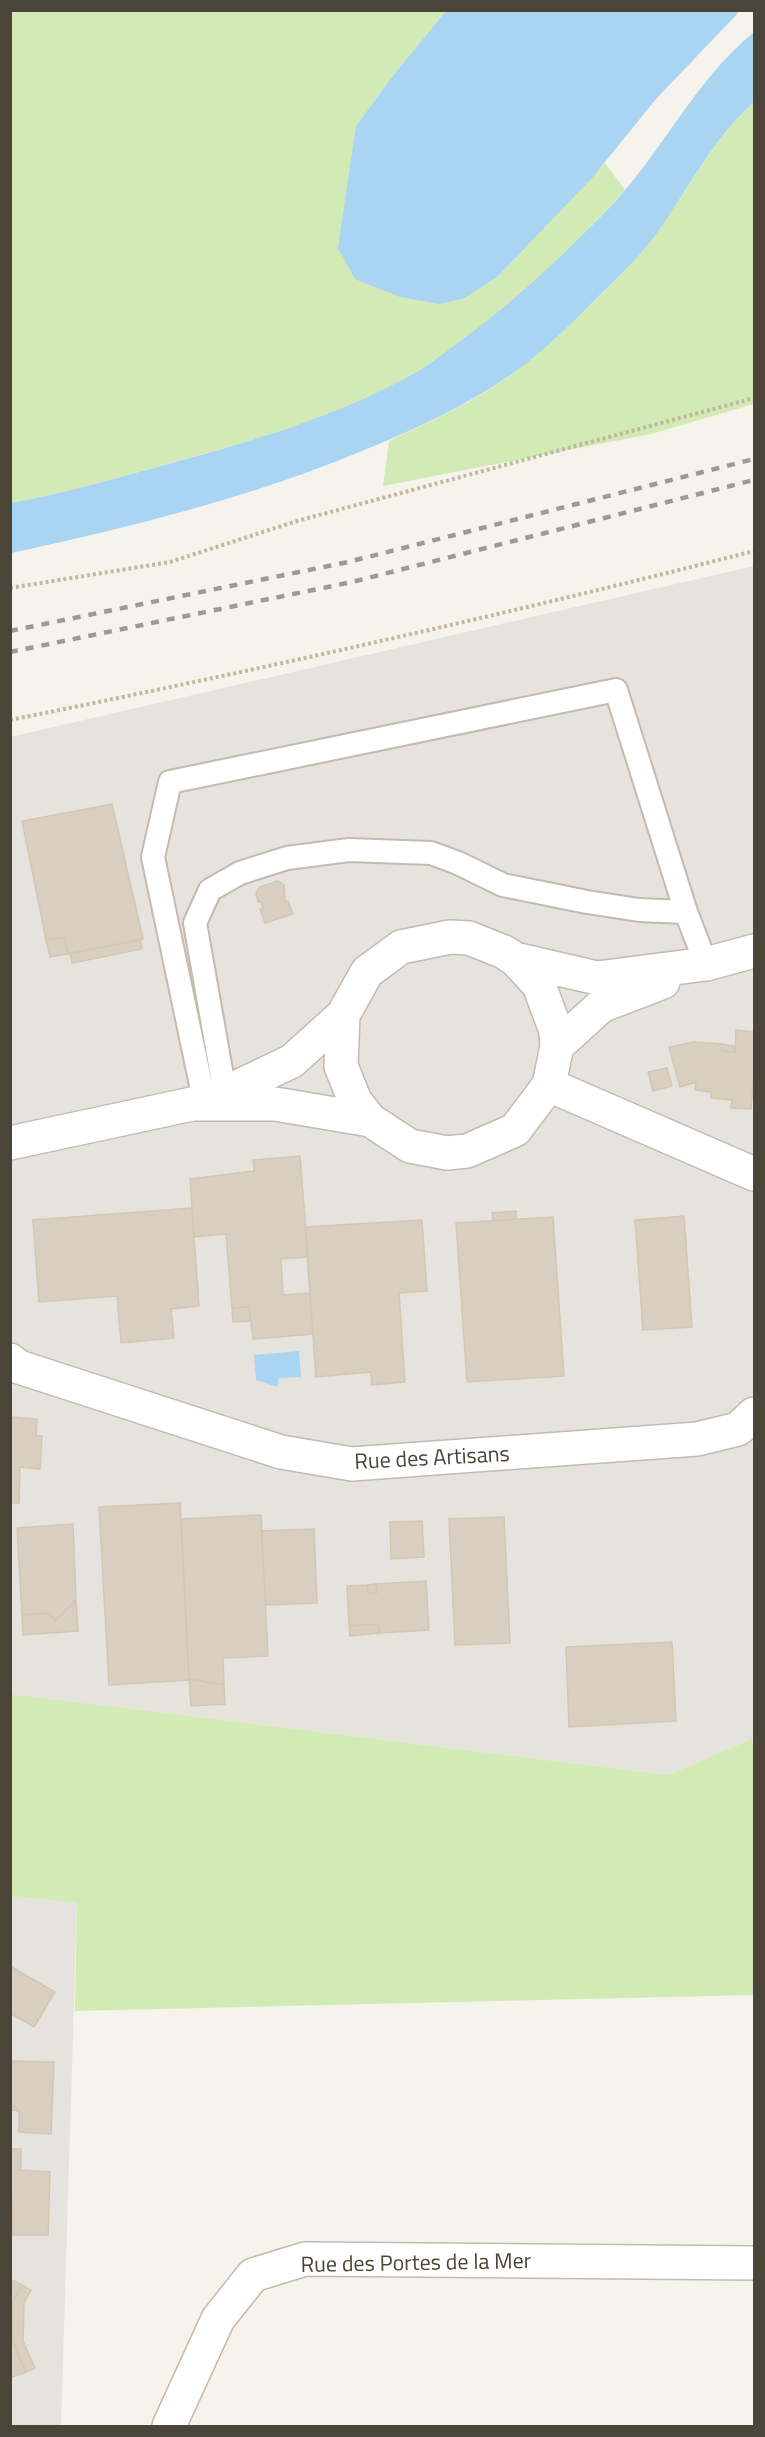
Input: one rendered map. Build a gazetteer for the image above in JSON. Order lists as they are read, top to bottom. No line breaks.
{"streets":{"street":["Rue des Artisans","Rue des Portes de la Mer"]}}
